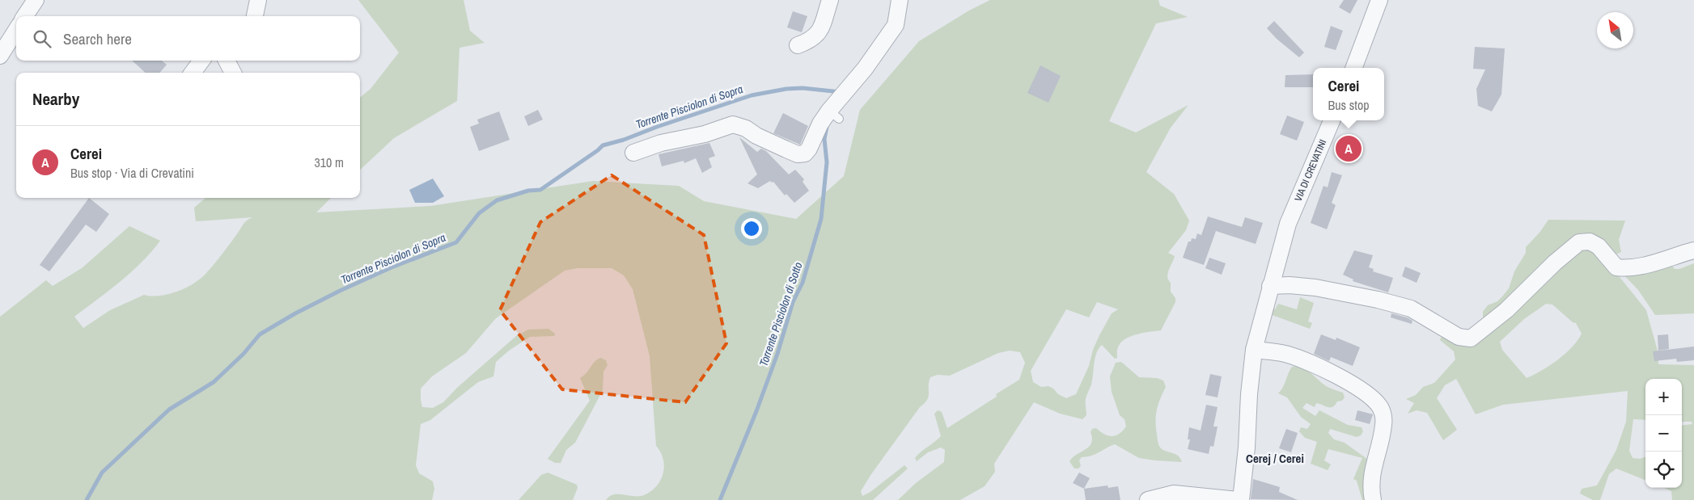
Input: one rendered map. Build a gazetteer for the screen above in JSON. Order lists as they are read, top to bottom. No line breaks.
{"streets":{"street":["VIA DI CREVATINI"]},"districts":["Cerej / Cerei"],"water":["Torrente Pisciolon di Sopra","Torrente Pisciolon di Sotto"],"north":"top left","page":{"search":"Search here","popup":["Cerei","Bus stop"],"heading":"Nearby","list":[{"mark":"A","name":"Cerei","note":"Bus stop · Via di Crevatini","value":"310 m"}],"pins":"A","map_buttons":["+","−"]}}
